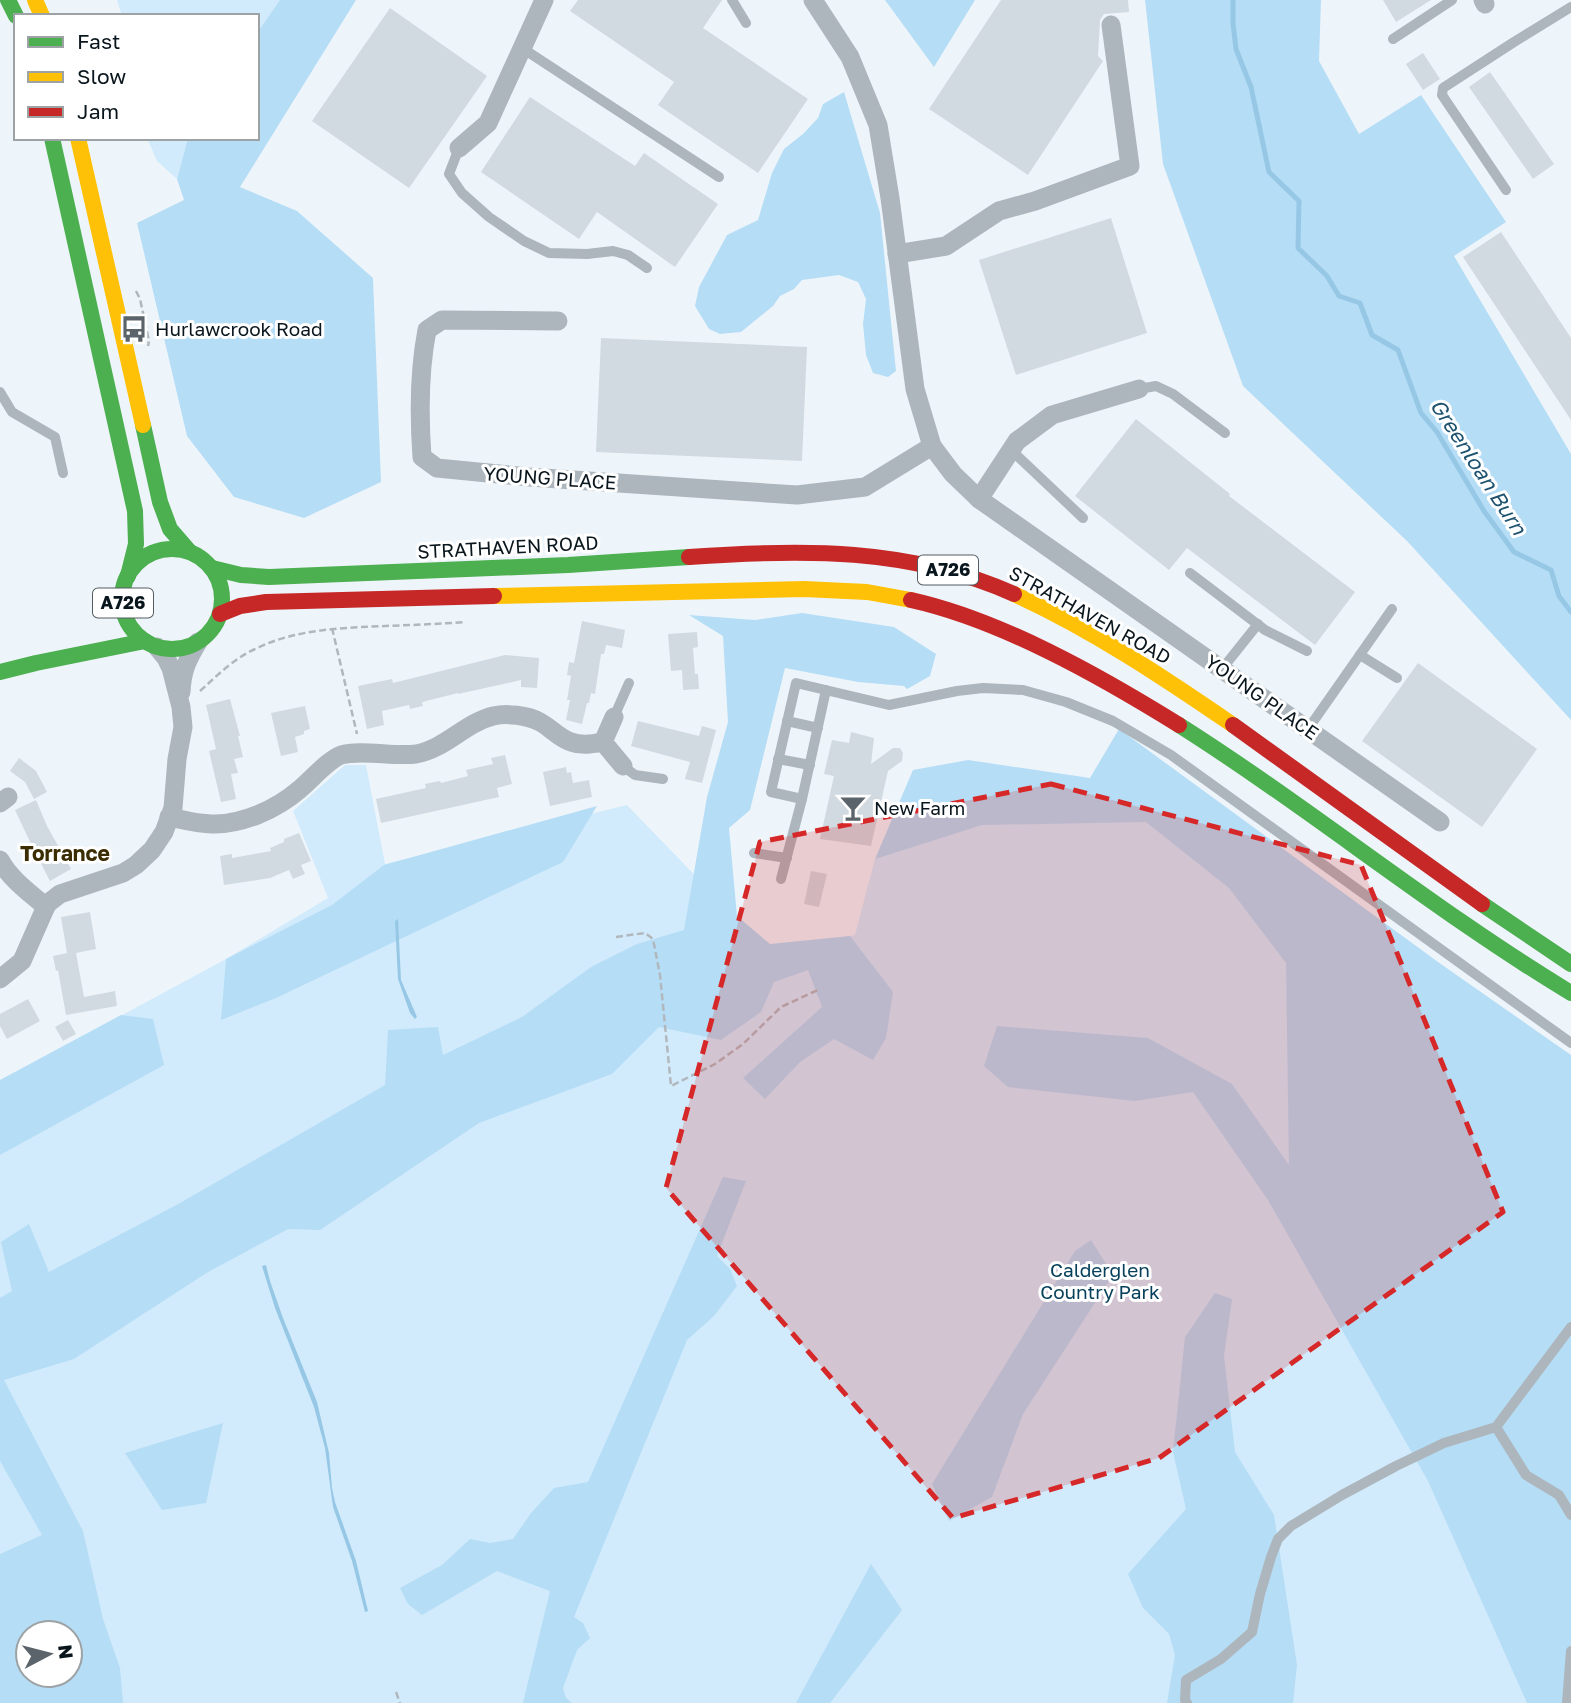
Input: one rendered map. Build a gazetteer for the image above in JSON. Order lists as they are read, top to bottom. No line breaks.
{"streets":{"main road":["STRATHAVEN ROAD","A726"],"street":["YOUNG PLACE"]},"crossings":[["STRATHAVEN ROAD","A726"]],"districts":["Torrance"],"water":["Greenloan Burn"],"parks":["Calderglen Country Park"],"places":{"bus stop":["Hurlawcrook Road"],"bar":["New Farm"]},"legend":["Fast","Slow","Jam"],"north":"right"}
